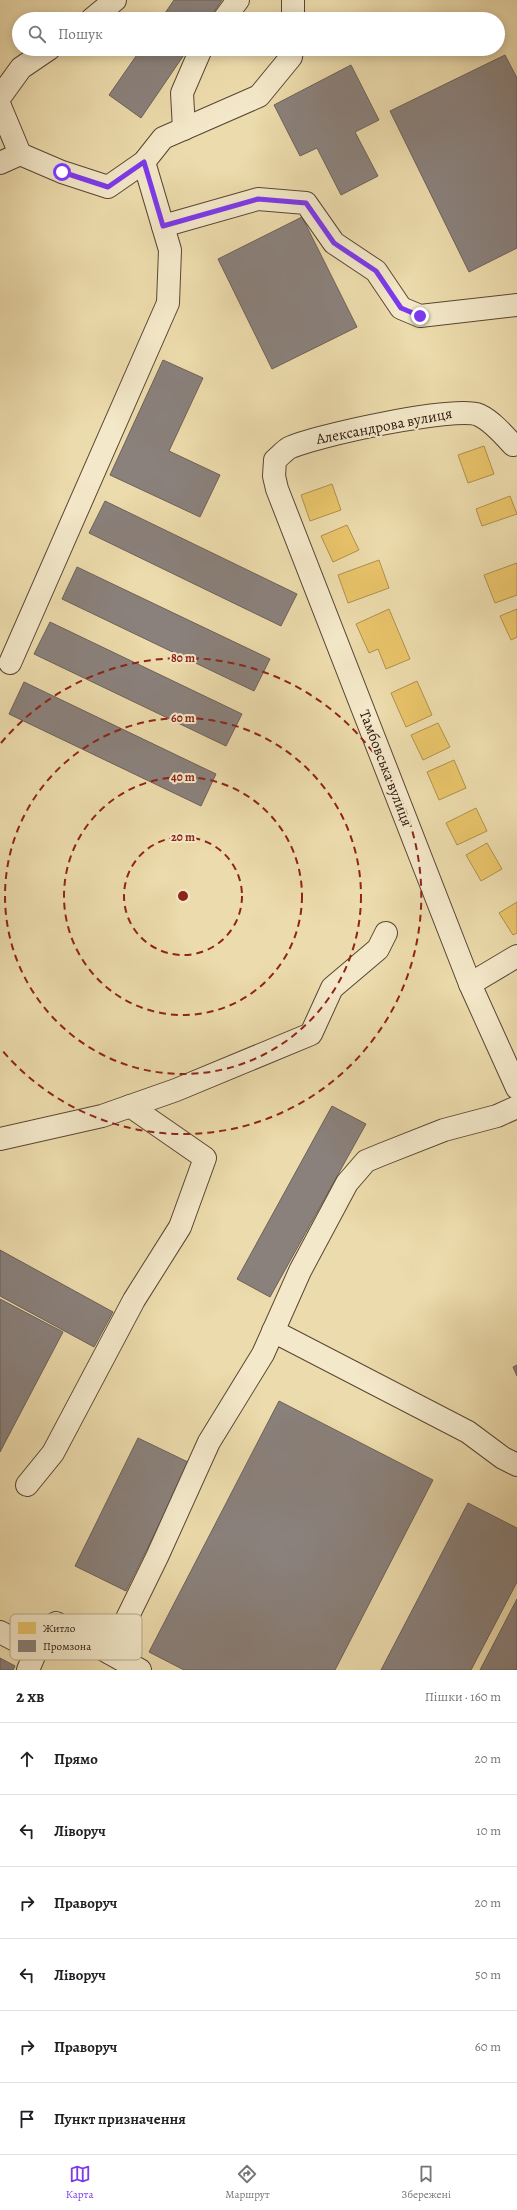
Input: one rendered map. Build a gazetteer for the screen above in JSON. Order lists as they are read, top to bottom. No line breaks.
{"streets":{"street":["Александрова вулиця","Тамбовська вулиця"]},"crossings":[["Александрова вулиця","Тамбовська вулиця"]],"legend":["Житло","Промзона"],"page":{"search":"Пошук","heading":["2 хв","Пішки · 160 m"],"list":[["Прямо","20 m"],["Ліворуч","10 m"],["Праворуч","20 m"],["Ліворуч","50 m"],["Праворуч","60 m"],"Пункт призначення"],"nav":["Карта","Маршрут","Збережені"]},"rings":["80 m","60 m","40 m","20 m"]}
